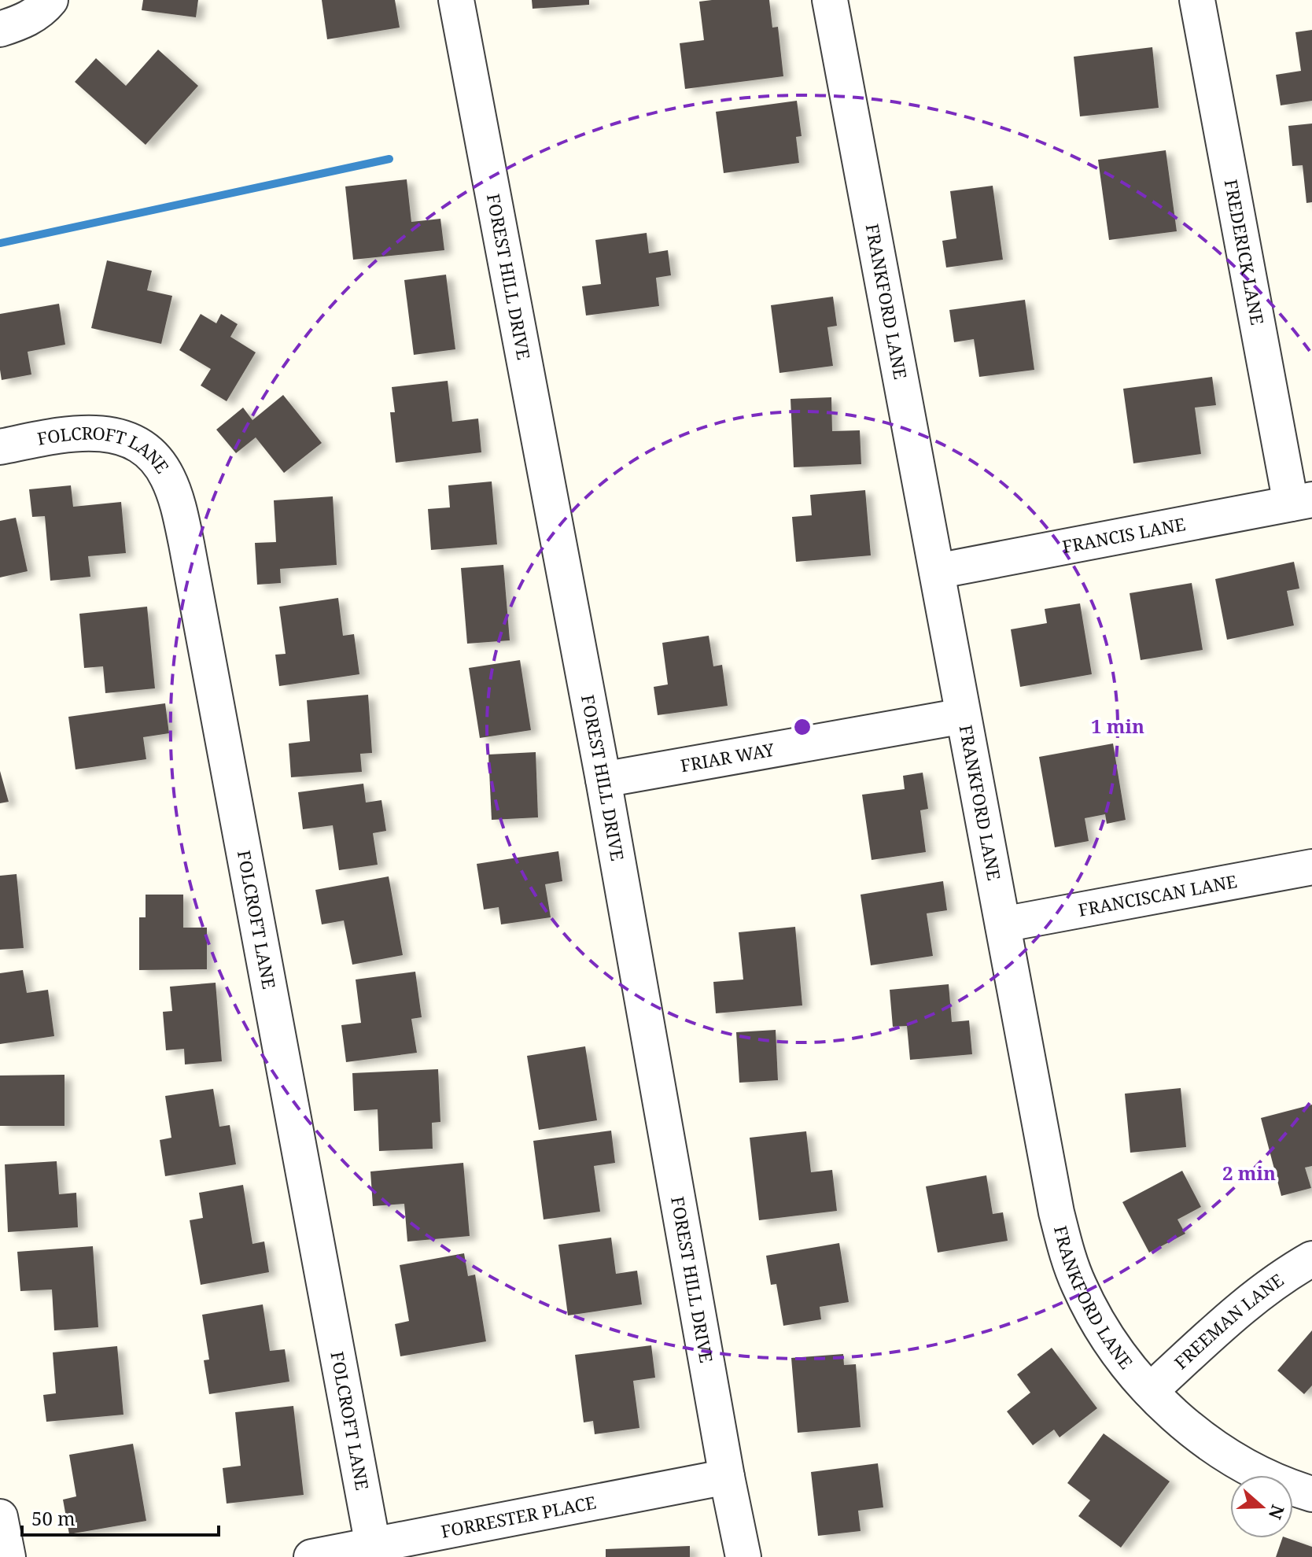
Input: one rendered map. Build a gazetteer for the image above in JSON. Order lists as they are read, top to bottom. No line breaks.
{"streets":{"street":["FREDERICK LANE","FOREST HILL DRIVE","FRANKFORD LANE","FOLCROFT LANE","FRANCIS LANE","FRIAR WAY","FRANCISCAN LANE","FREEMAN LANE","FORRESTER PLACE"]},"crossings":[["FREDERICK LANE","FRANCIS LANE"],["FOREST HILL DRIVE","FRIAR WAY"],["FOREST HILL DRIVE","FORRESTER PLACE"],["FRANKFORD LANE","FRANCIS LANE"],["FRANKFORD LANE","FRIAR WAY"],["FRANKFORD LANE","FRANCISCAN LANE"],["FRANKFORD LANE","FREEMAN LANE"],["FOLCROFT LANE","FORRESTER PLACE"]],"scale_bar":"50 m","north":"right","rings":["1 min","2 min"]}
